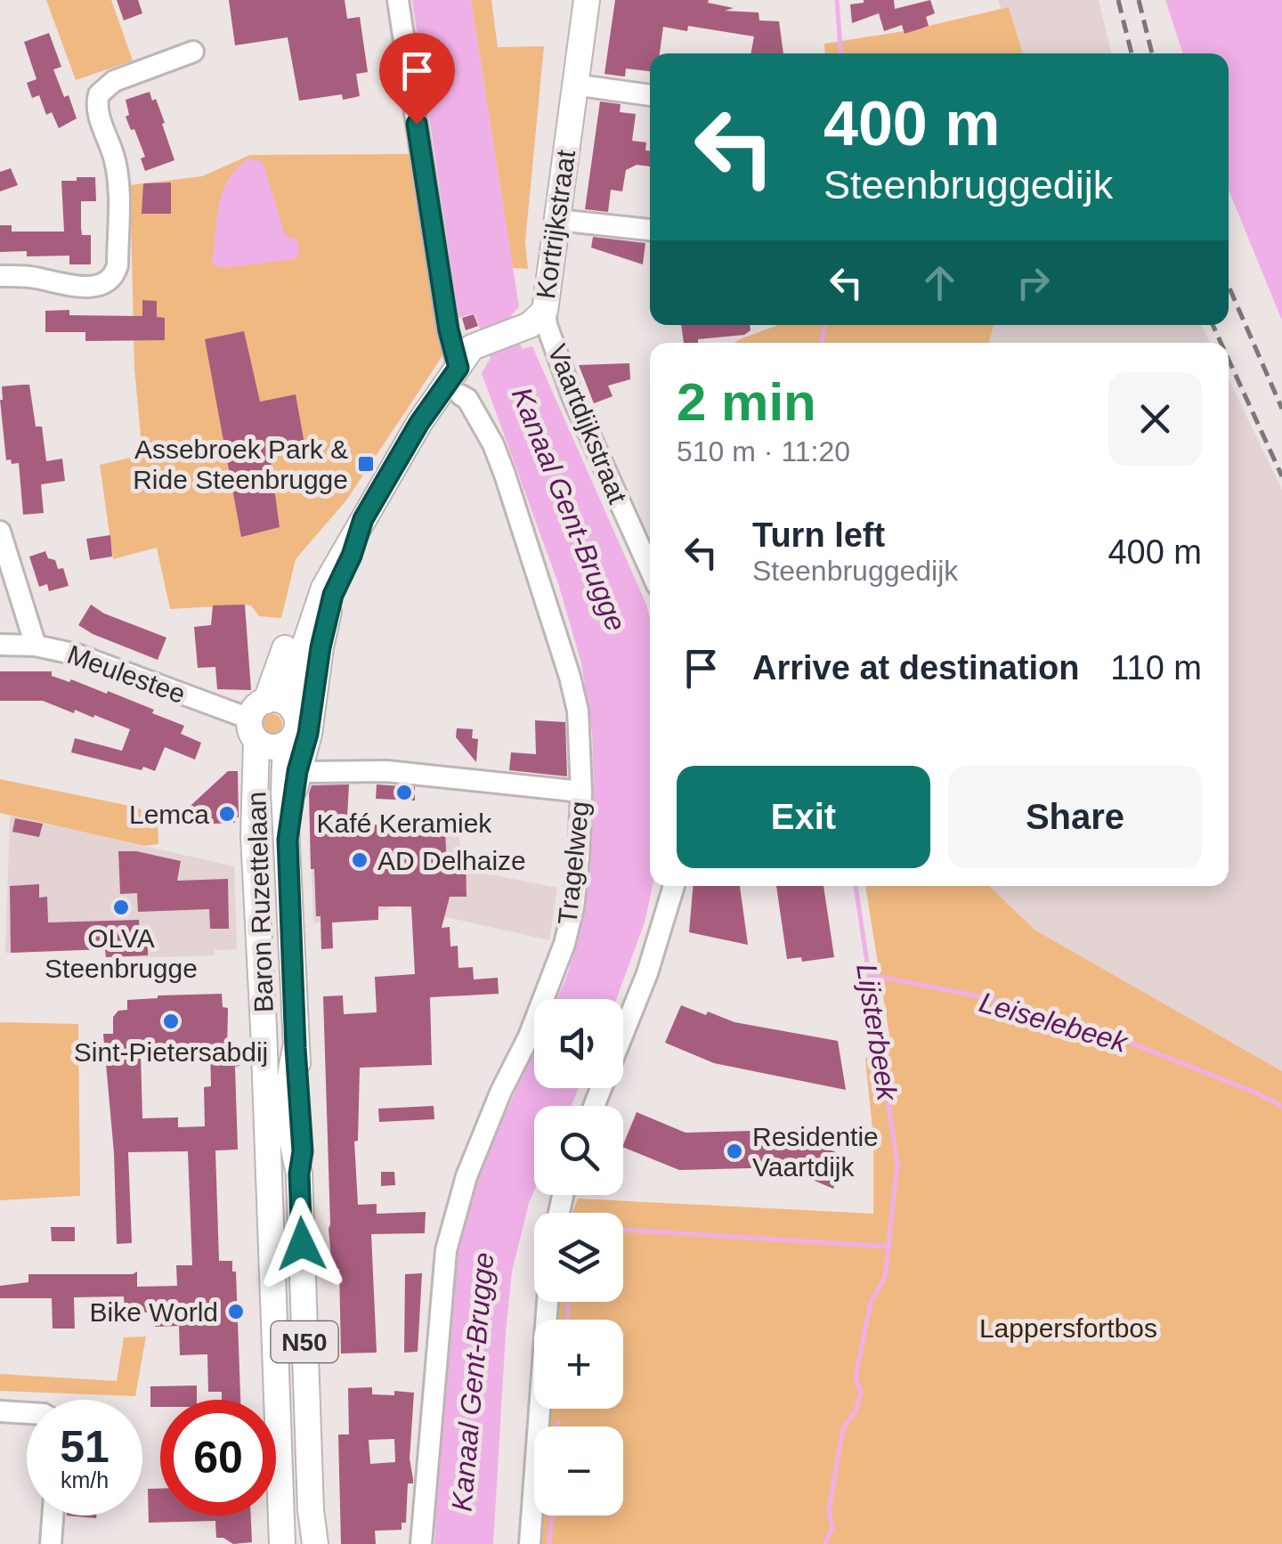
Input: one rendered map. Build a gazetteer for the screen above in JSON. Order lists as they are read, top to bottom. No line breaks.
{"streets":{"main road":["Kortrijkstraat","Baron Ruzettelaan","N50"],"street":["Vaartdijkstraat","Meulestee","Tragelweg"]},"crossings":[["Kortrijkstraat","Vaartdijkstraat"],["Kortrijkstraat","Baron Ruzettelaan"],["Meulestee","Baron Ruzettelaan"],["Baron Ruzettelaan","N50"]],"water":["Kanaal Gent-Brugge","Leiselebeek","Lijsterbeek"],"parks":["Lappersfortbos"],"places":{"transit":["Assebroek Park & Ride Steenbrugge"],"other":["Kafé Keramiek","Lemca","AD Delhaize","OLVA Steenbrugge","Sint-Pietersabdij","Residentie Vaartdijk","Bike World"]},"page":{"turn":["400 m","Steenbruggedijk"],"heading":["2 min","510 m · 11:20"],"list":[{"name":"Turn left","note":"Steenbruggedijk","value":"400 m"},{"name":"Arrive at destination","value":"110 m"}],"buttons":["Exit","Share"],"map_buttons":["+","−"],"speed":"51 km/h","limit":"60"}}
